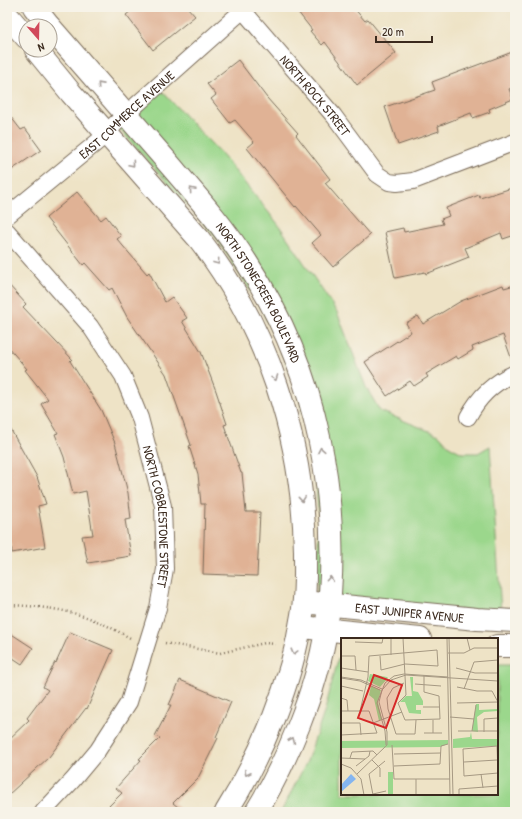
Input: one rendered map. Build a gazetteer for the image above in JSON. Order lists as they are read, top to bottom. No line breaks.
{"streets":{"street":["NORTH ROCK STREET","EAST COMMERCE AVENUE","NORTH STONECREEK BOULEVARD","NORTH COBBLESTONE STREET","EAST JUNIPER AVENUE"]},"crossings":[["NORTH ROCK STREET","EAST COMMERCE AVENUE"],["EAST COMMERCE AVENUE","NORTH STONECREEK BOULEVARD"],["NORTH STONECREEK BOULEVARD","EAST JUNIPER AVENUE"]],"scale_bar":"20 m","north":"bottom"}
